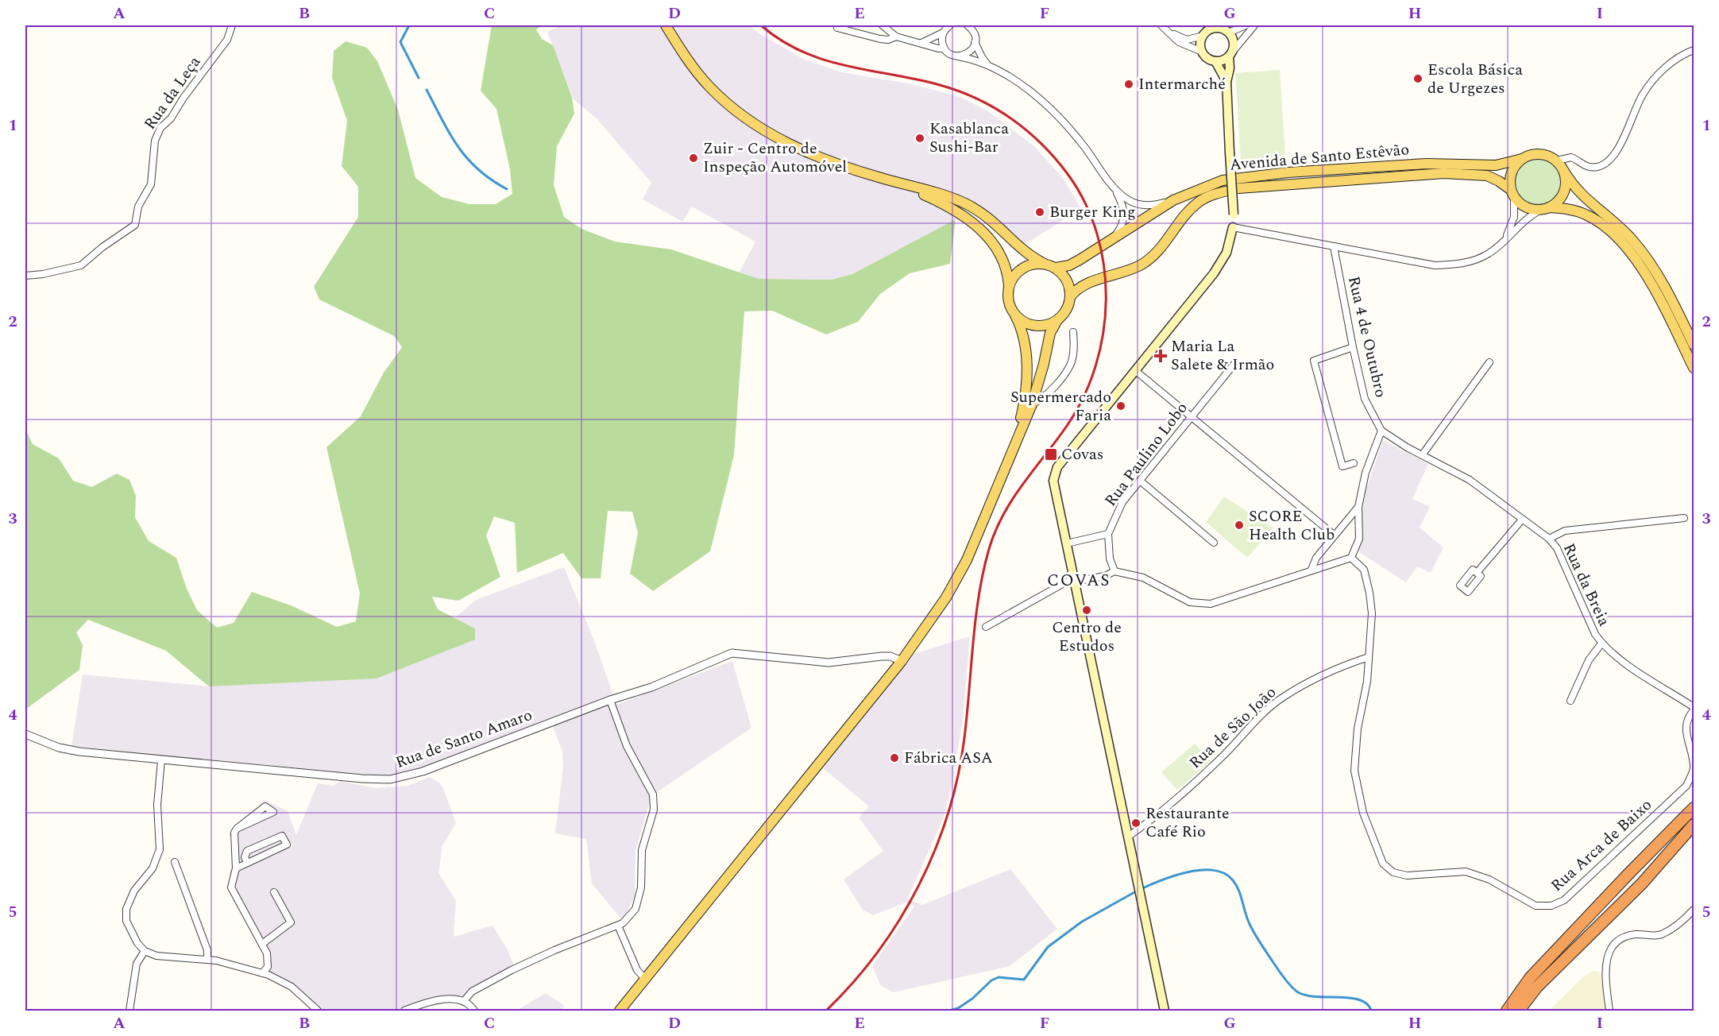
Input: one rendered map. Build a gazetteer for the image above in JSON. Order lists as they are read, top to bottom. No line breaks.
{"streets":{"main road":["Avenida de Santo Estêvão"],"street":["Rua da Leça","Rua 4 de Outubro","Rua Paulino Lobo","Rua da Breia","Rua de São João","Rua de Santo Amaro","Rua Arca de Baixo"]},"crossings":[["Rua da Breia","Rua Arca de Baixo"],["Rua de São João","Rua Arca de Baixo"]],"districts":["COVAS"],"places":{"other":["Escola Básica de Urgezes","Intermarché","Kasablanca Sushi-Bar","Zuir - Centro de Inspeção Automóvel","Burger King","Supermercado Faria","SCORE Health Club","Centro de Estudos","Fábrica ASA","Restaurante Café Rio"],"health":["Maria La Salete & Irmão"],"transit":["Covas"]},"grid":{"columns":["A","B","C","D","E","F","G","H","I"],"rows":["1","2","3","4","5"]}}
